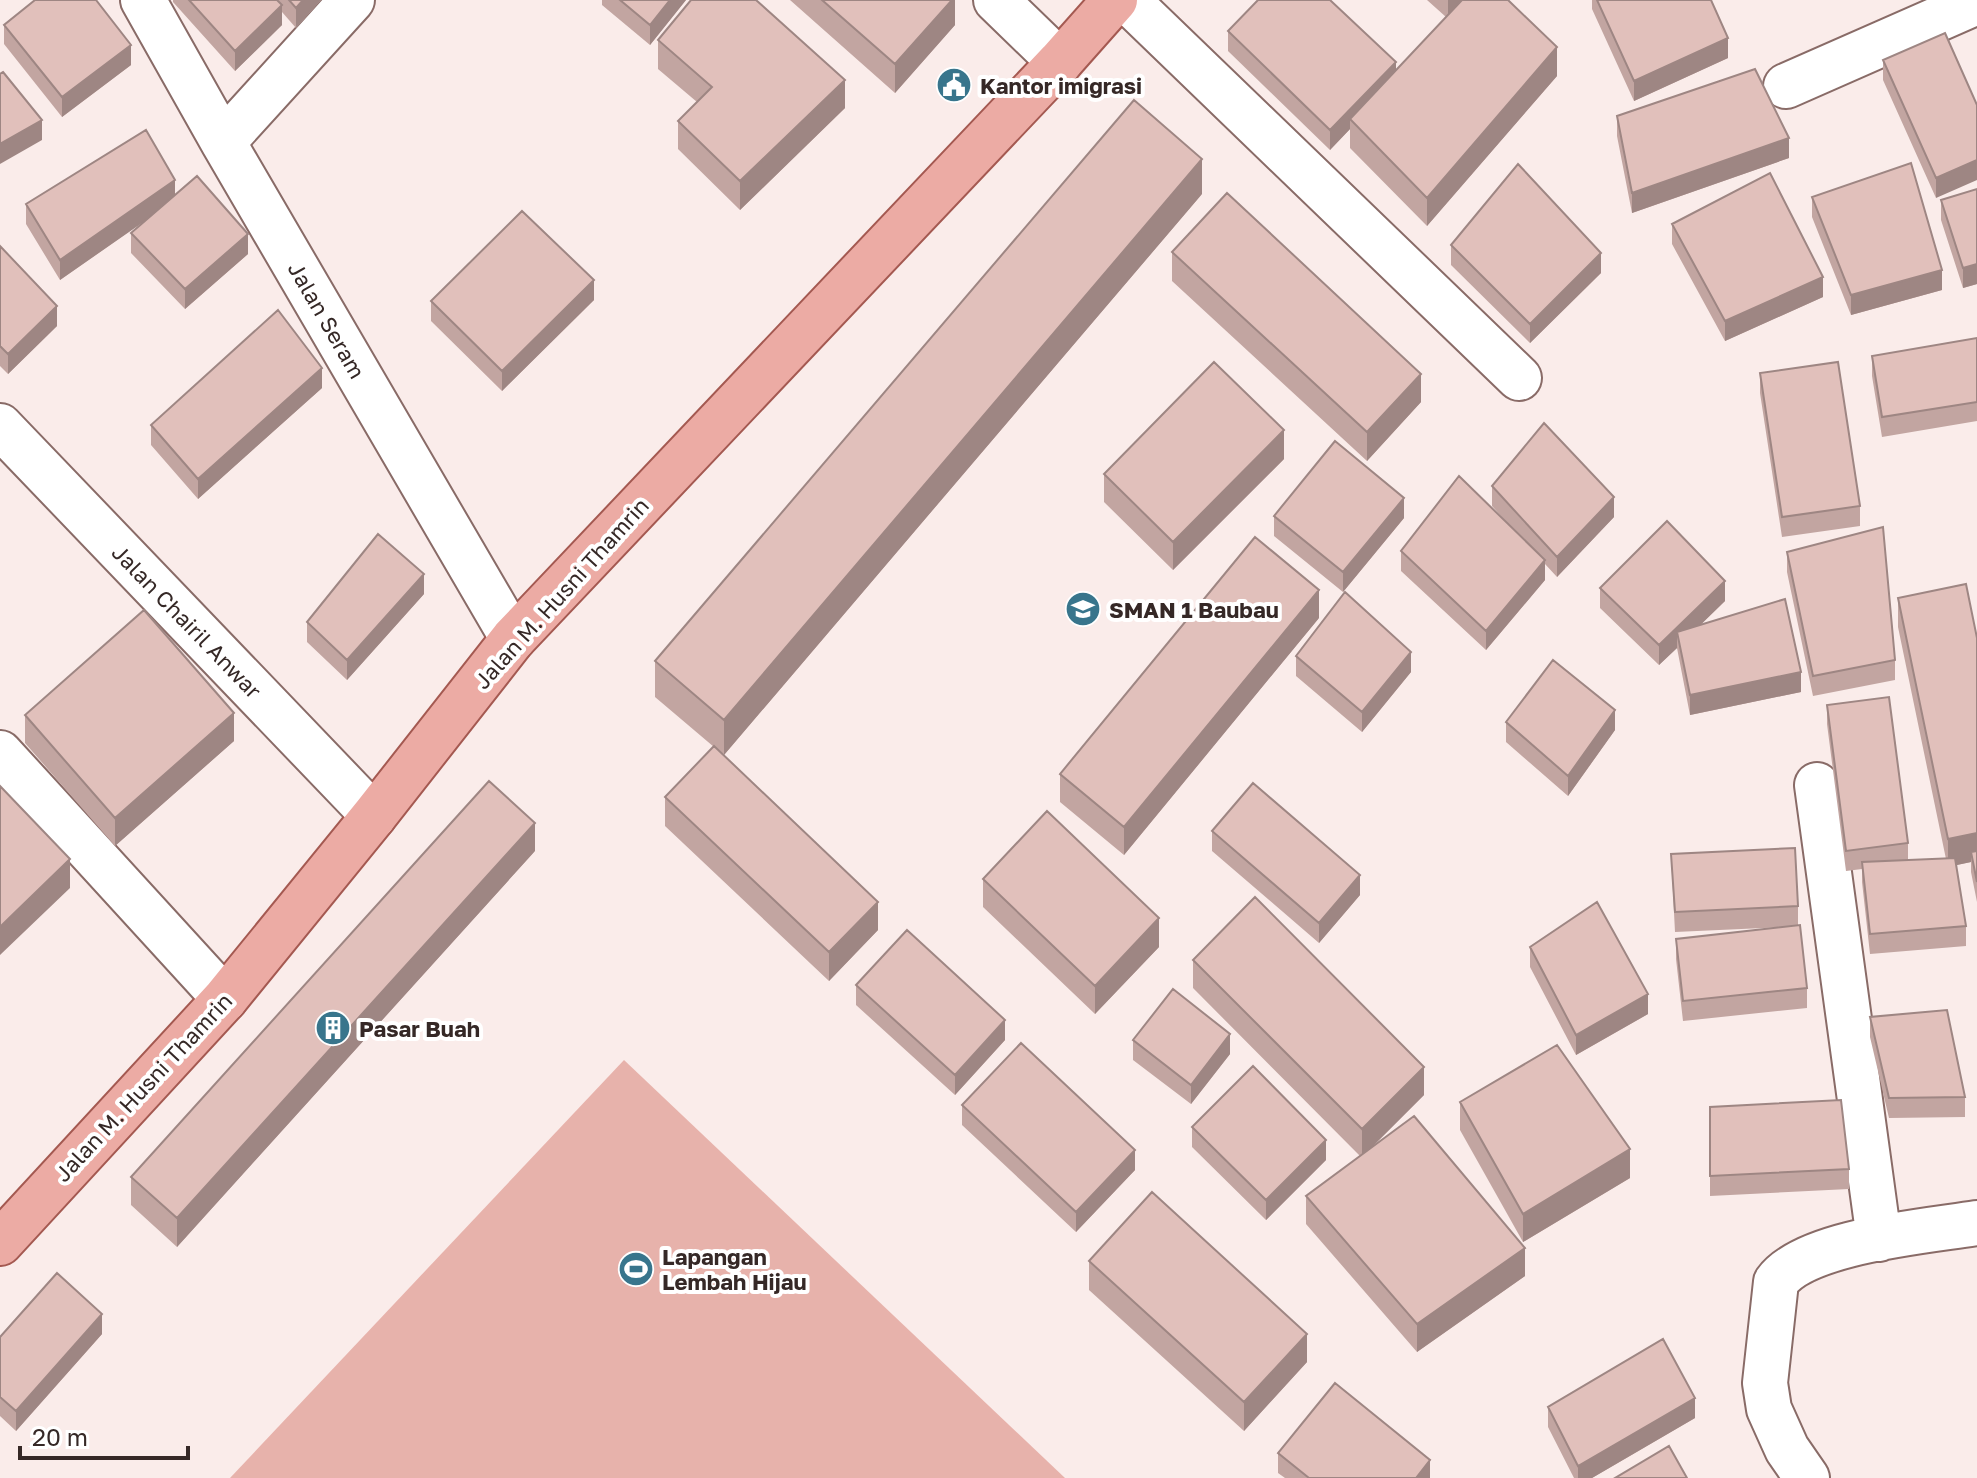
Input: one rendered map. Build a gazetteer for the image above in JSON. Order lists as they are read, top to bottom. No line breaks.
{"streets":{"main road":["Jalan M. Husni Thamrin"],"street":["Jalan Seram","Jalan Chairil Anwar"]},"crossings":[["Jalan Seram","Jalan M. Husni Thamrin"],["Jalan M. Husni Thamrin","Jalan Chairil Anwar"]],"places":{"public building":["Kantor imigrasi"],"school or university":["SMAN 1 Baubau"],"building":["Pasar Buah"],"sports":["Lapangan Lembah Hijau"]},"scale_bar":"20 m"}
